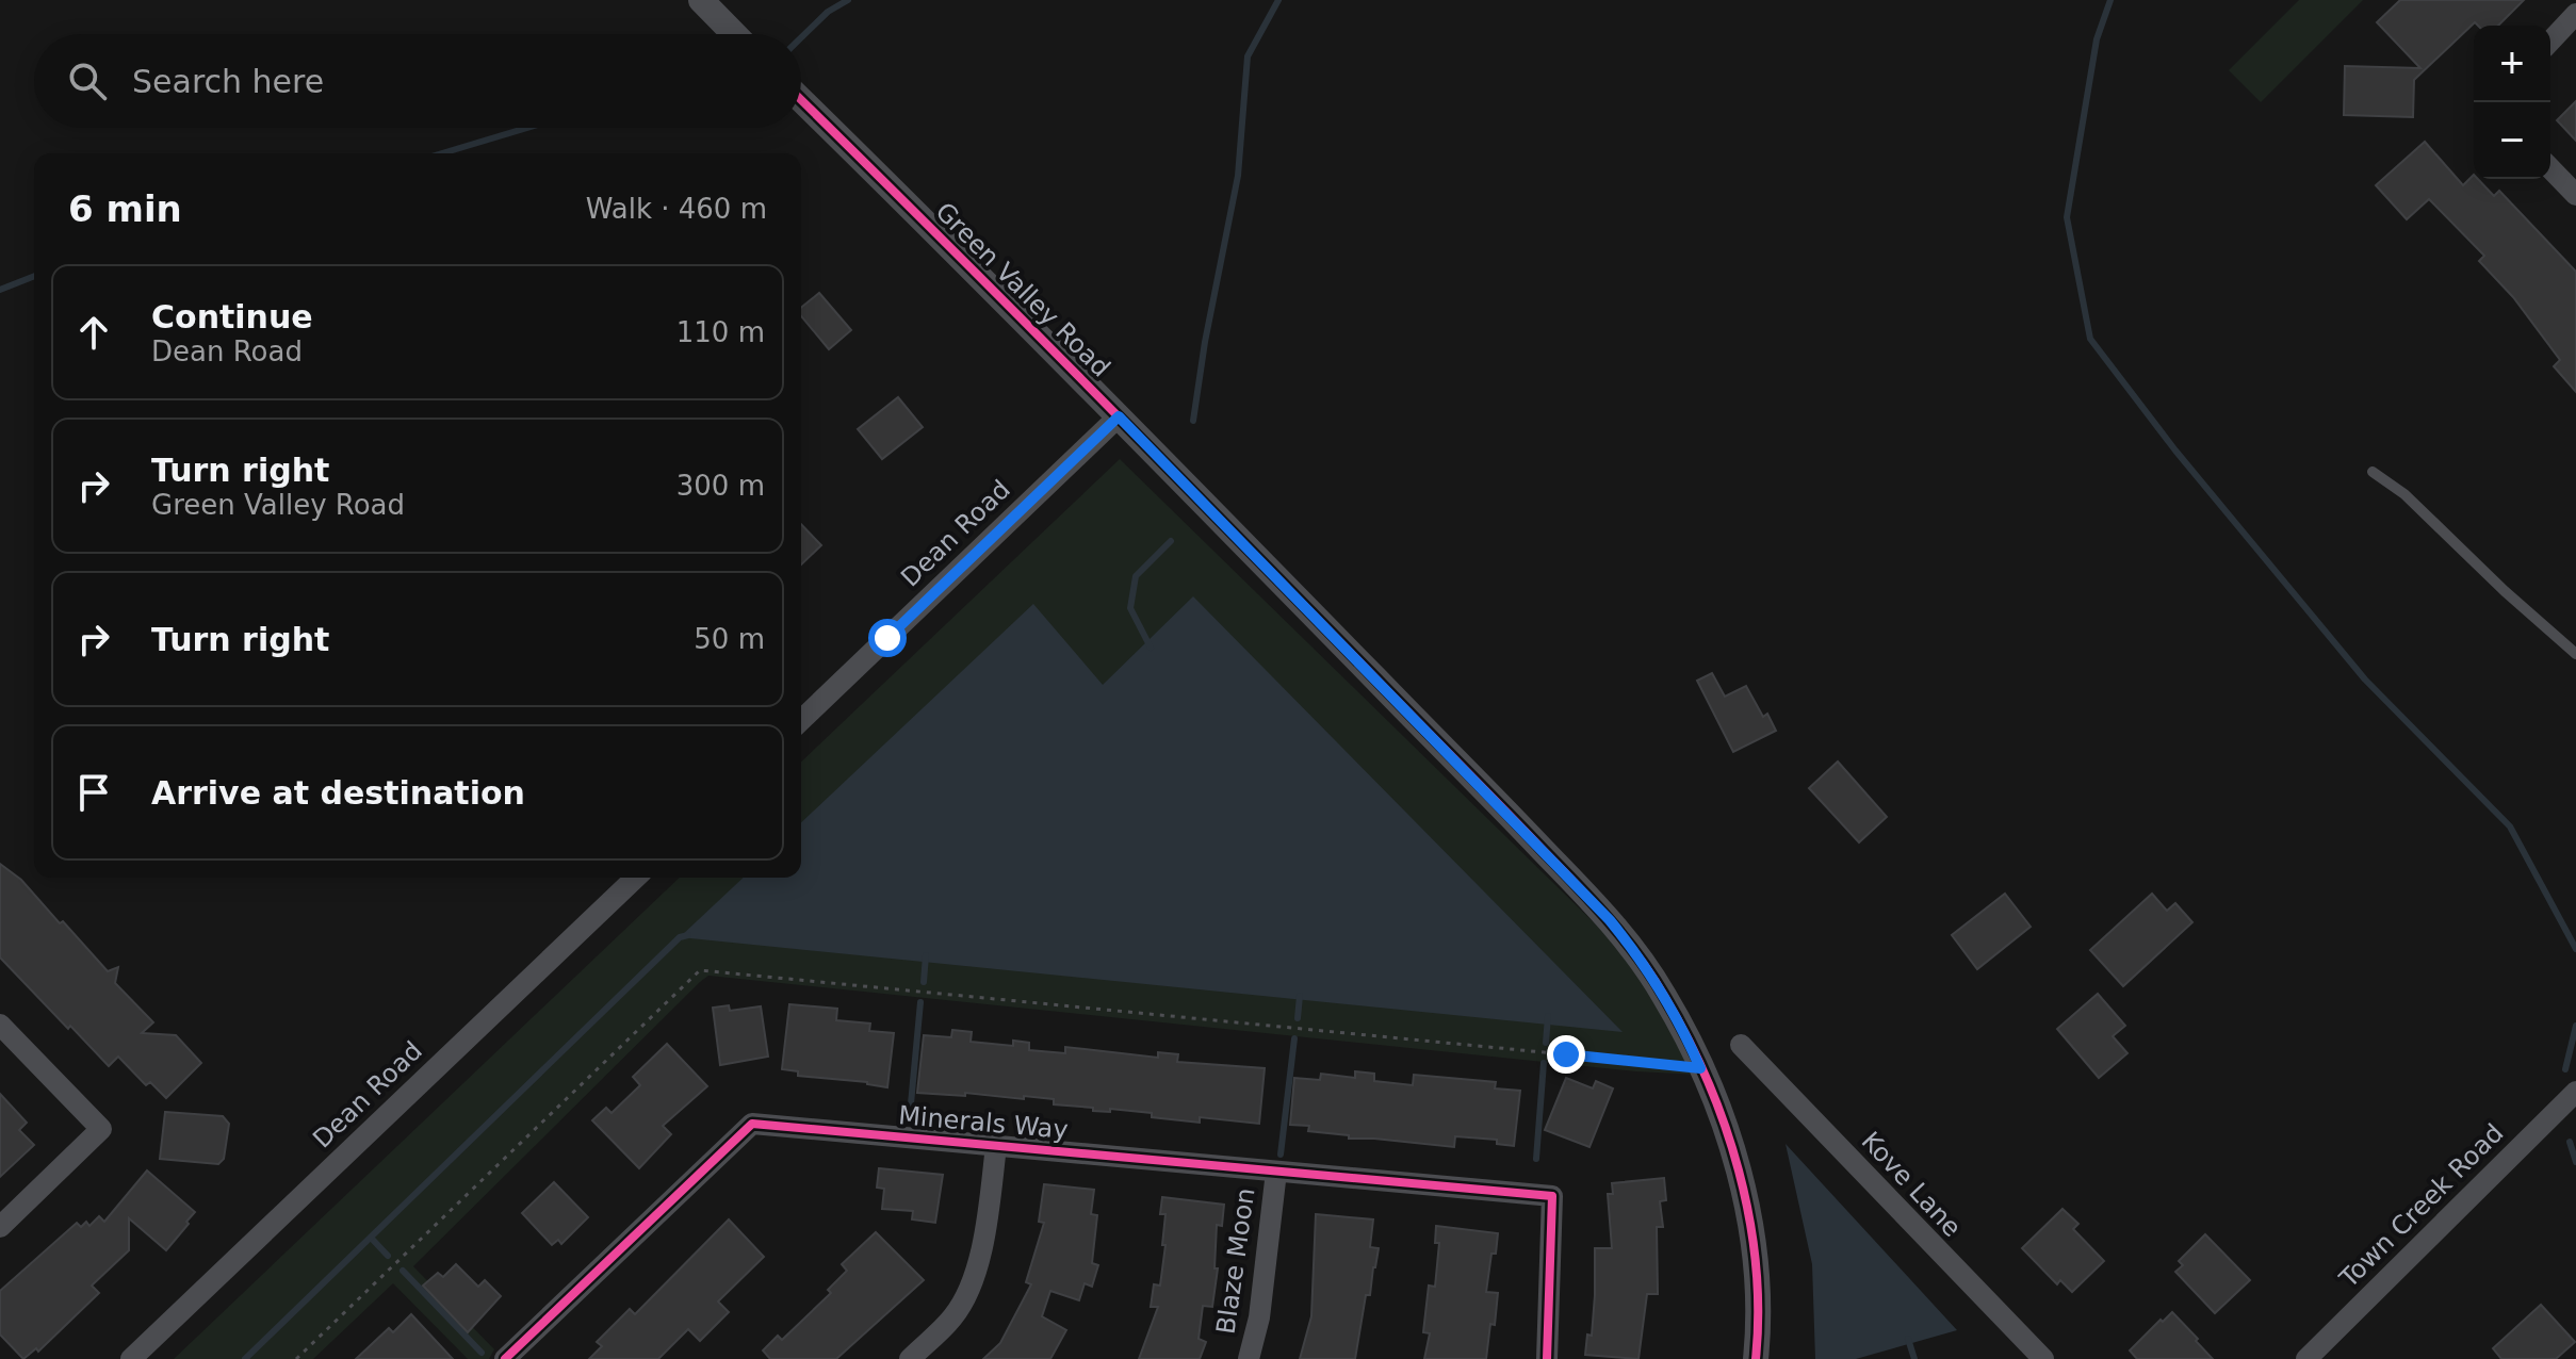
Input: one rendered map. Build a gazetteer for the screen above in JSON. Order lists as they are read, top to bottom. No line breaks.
{"streets":{"street":["Green Valley Road","Dean Road","Minerals Way","Kove Lane","Town Creek Road","Blaze Moon"]},"crossings":[["Green Valley Road","Dean Road"],["Minerals Way","Blaze Moon"]],"page":{"map_buttons":["+","−"],"search":"Search here","heading":["6 min","Walk · 460 m"],"list":[["Continue","Dean Road","110 m"],["Turn right","Green Valley Road","300 m"],["Turn right","50 m"],"Arrive at destination"]}}
